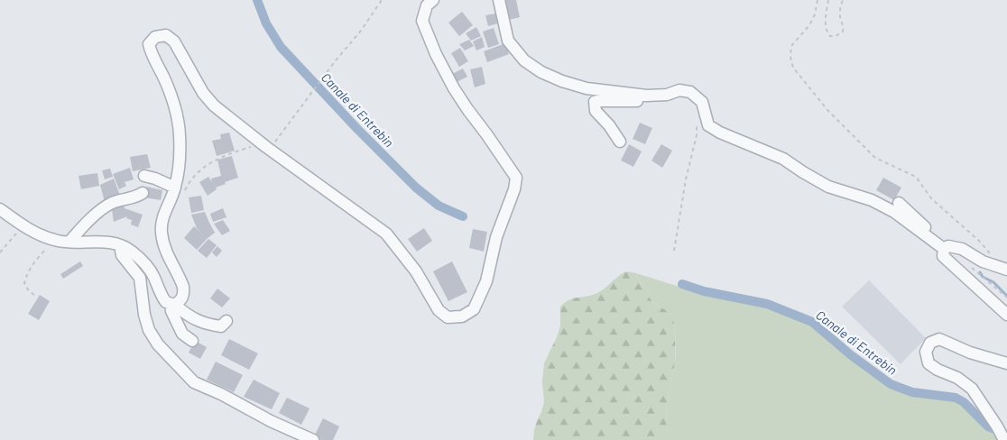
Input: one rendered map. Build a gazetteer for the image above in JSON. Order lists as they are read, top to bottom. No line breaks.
{"water":["Canale di Entrebin"]}
